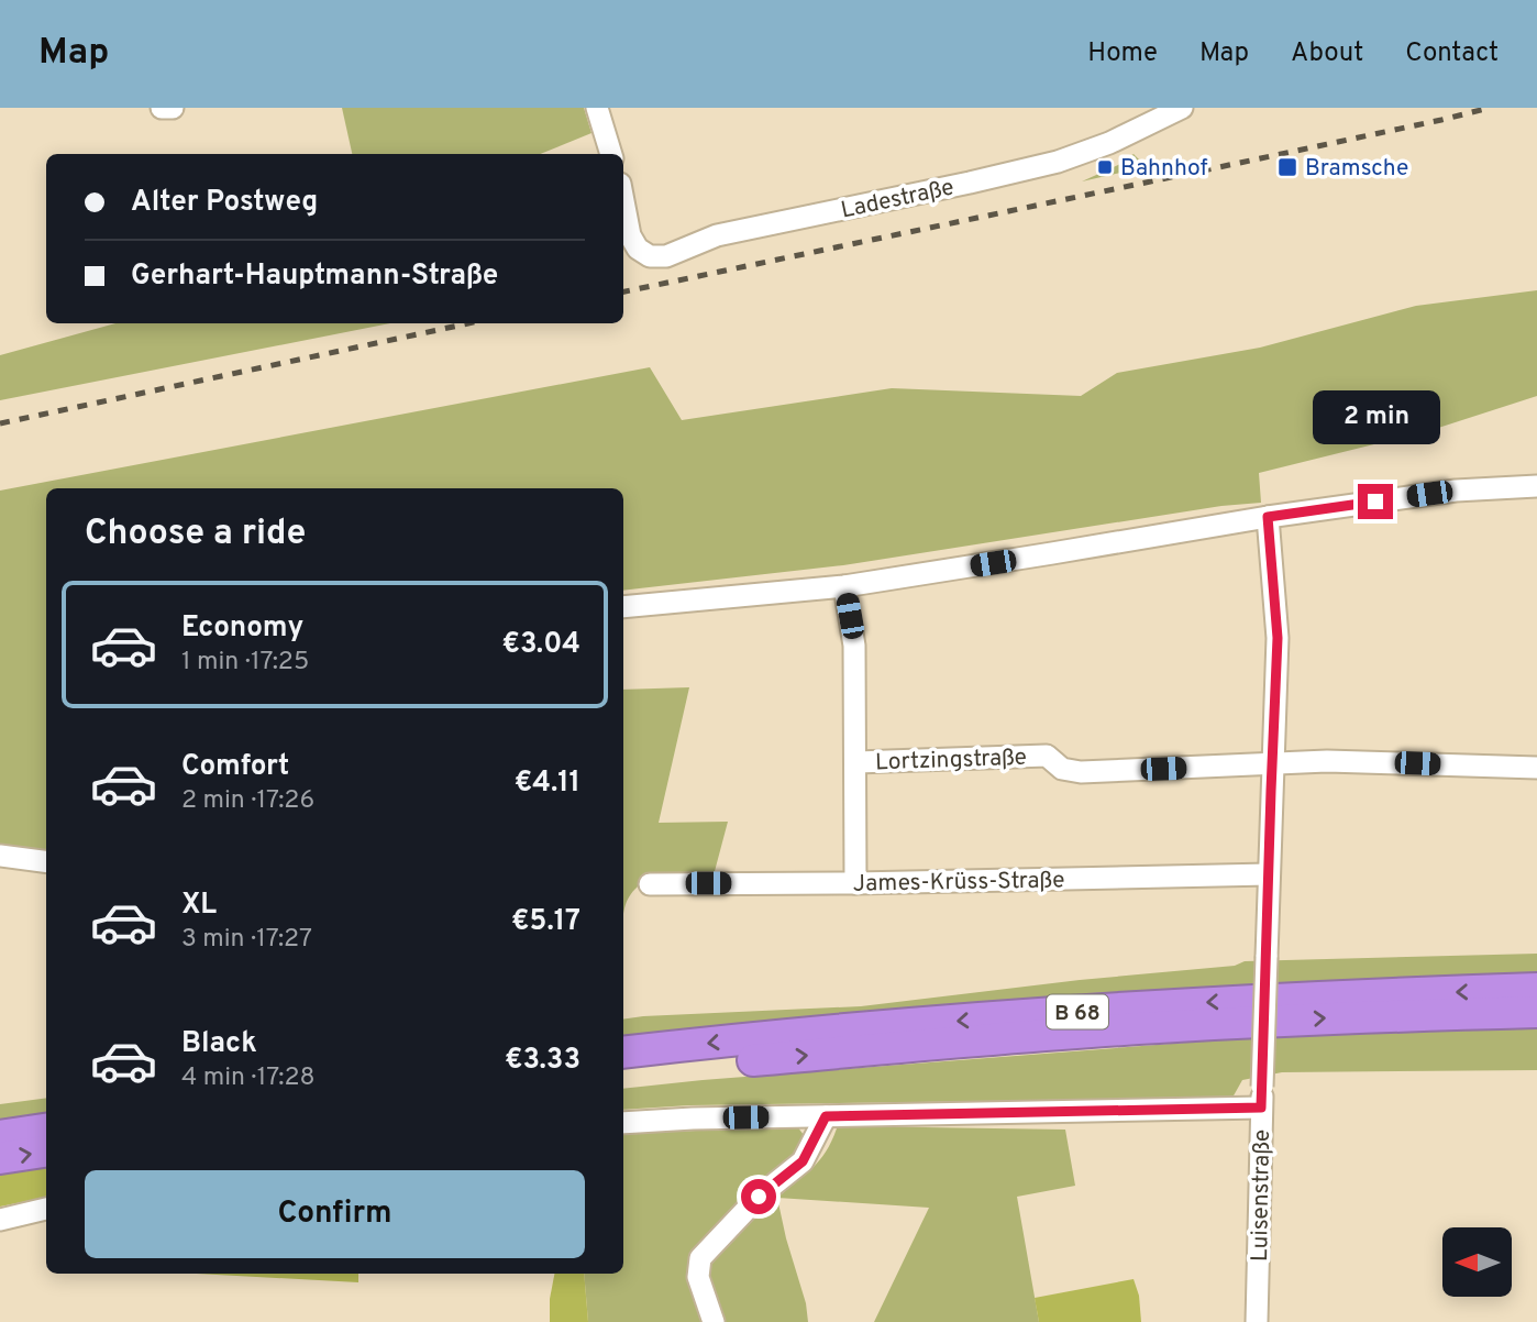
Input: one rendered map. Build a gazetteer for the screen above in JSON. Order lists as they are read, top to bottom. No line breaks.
{"streets":{"highway":["B 68"],"street":["Ladestraße","Lortzingstraße","James-Krüss-Straße","Luisenstraße"]},"crossings":[["Lortzingstraße","James-Krüss-Straße"],["Lortzingstraße","Luisenstraße"],["James-Krüss-Straße","Luisenstraße"]],"places":{"transit":["Bahnhof","Bramsche"]},"north":"left","page":{"header":"Map","nav":["Home","Map","About","Contact"],"banner":["Alter Postweg","Gerhart-Hauptmann-Straße"],"bubble":"2 min","heading":"Choose a ride","list":[{"name":"Economy","note":"1 min · 17:25","value":"€3.04"},{"name":"Comfort","note":"2 min · 17:26","value":"€4.11"},{"name":"XL","note":"3 min · 17:27","value":"€5.17"},{"name":"Black","note":"4 min · 17:28","value":"€3.33"}],"buttons":"Confirm"}}
